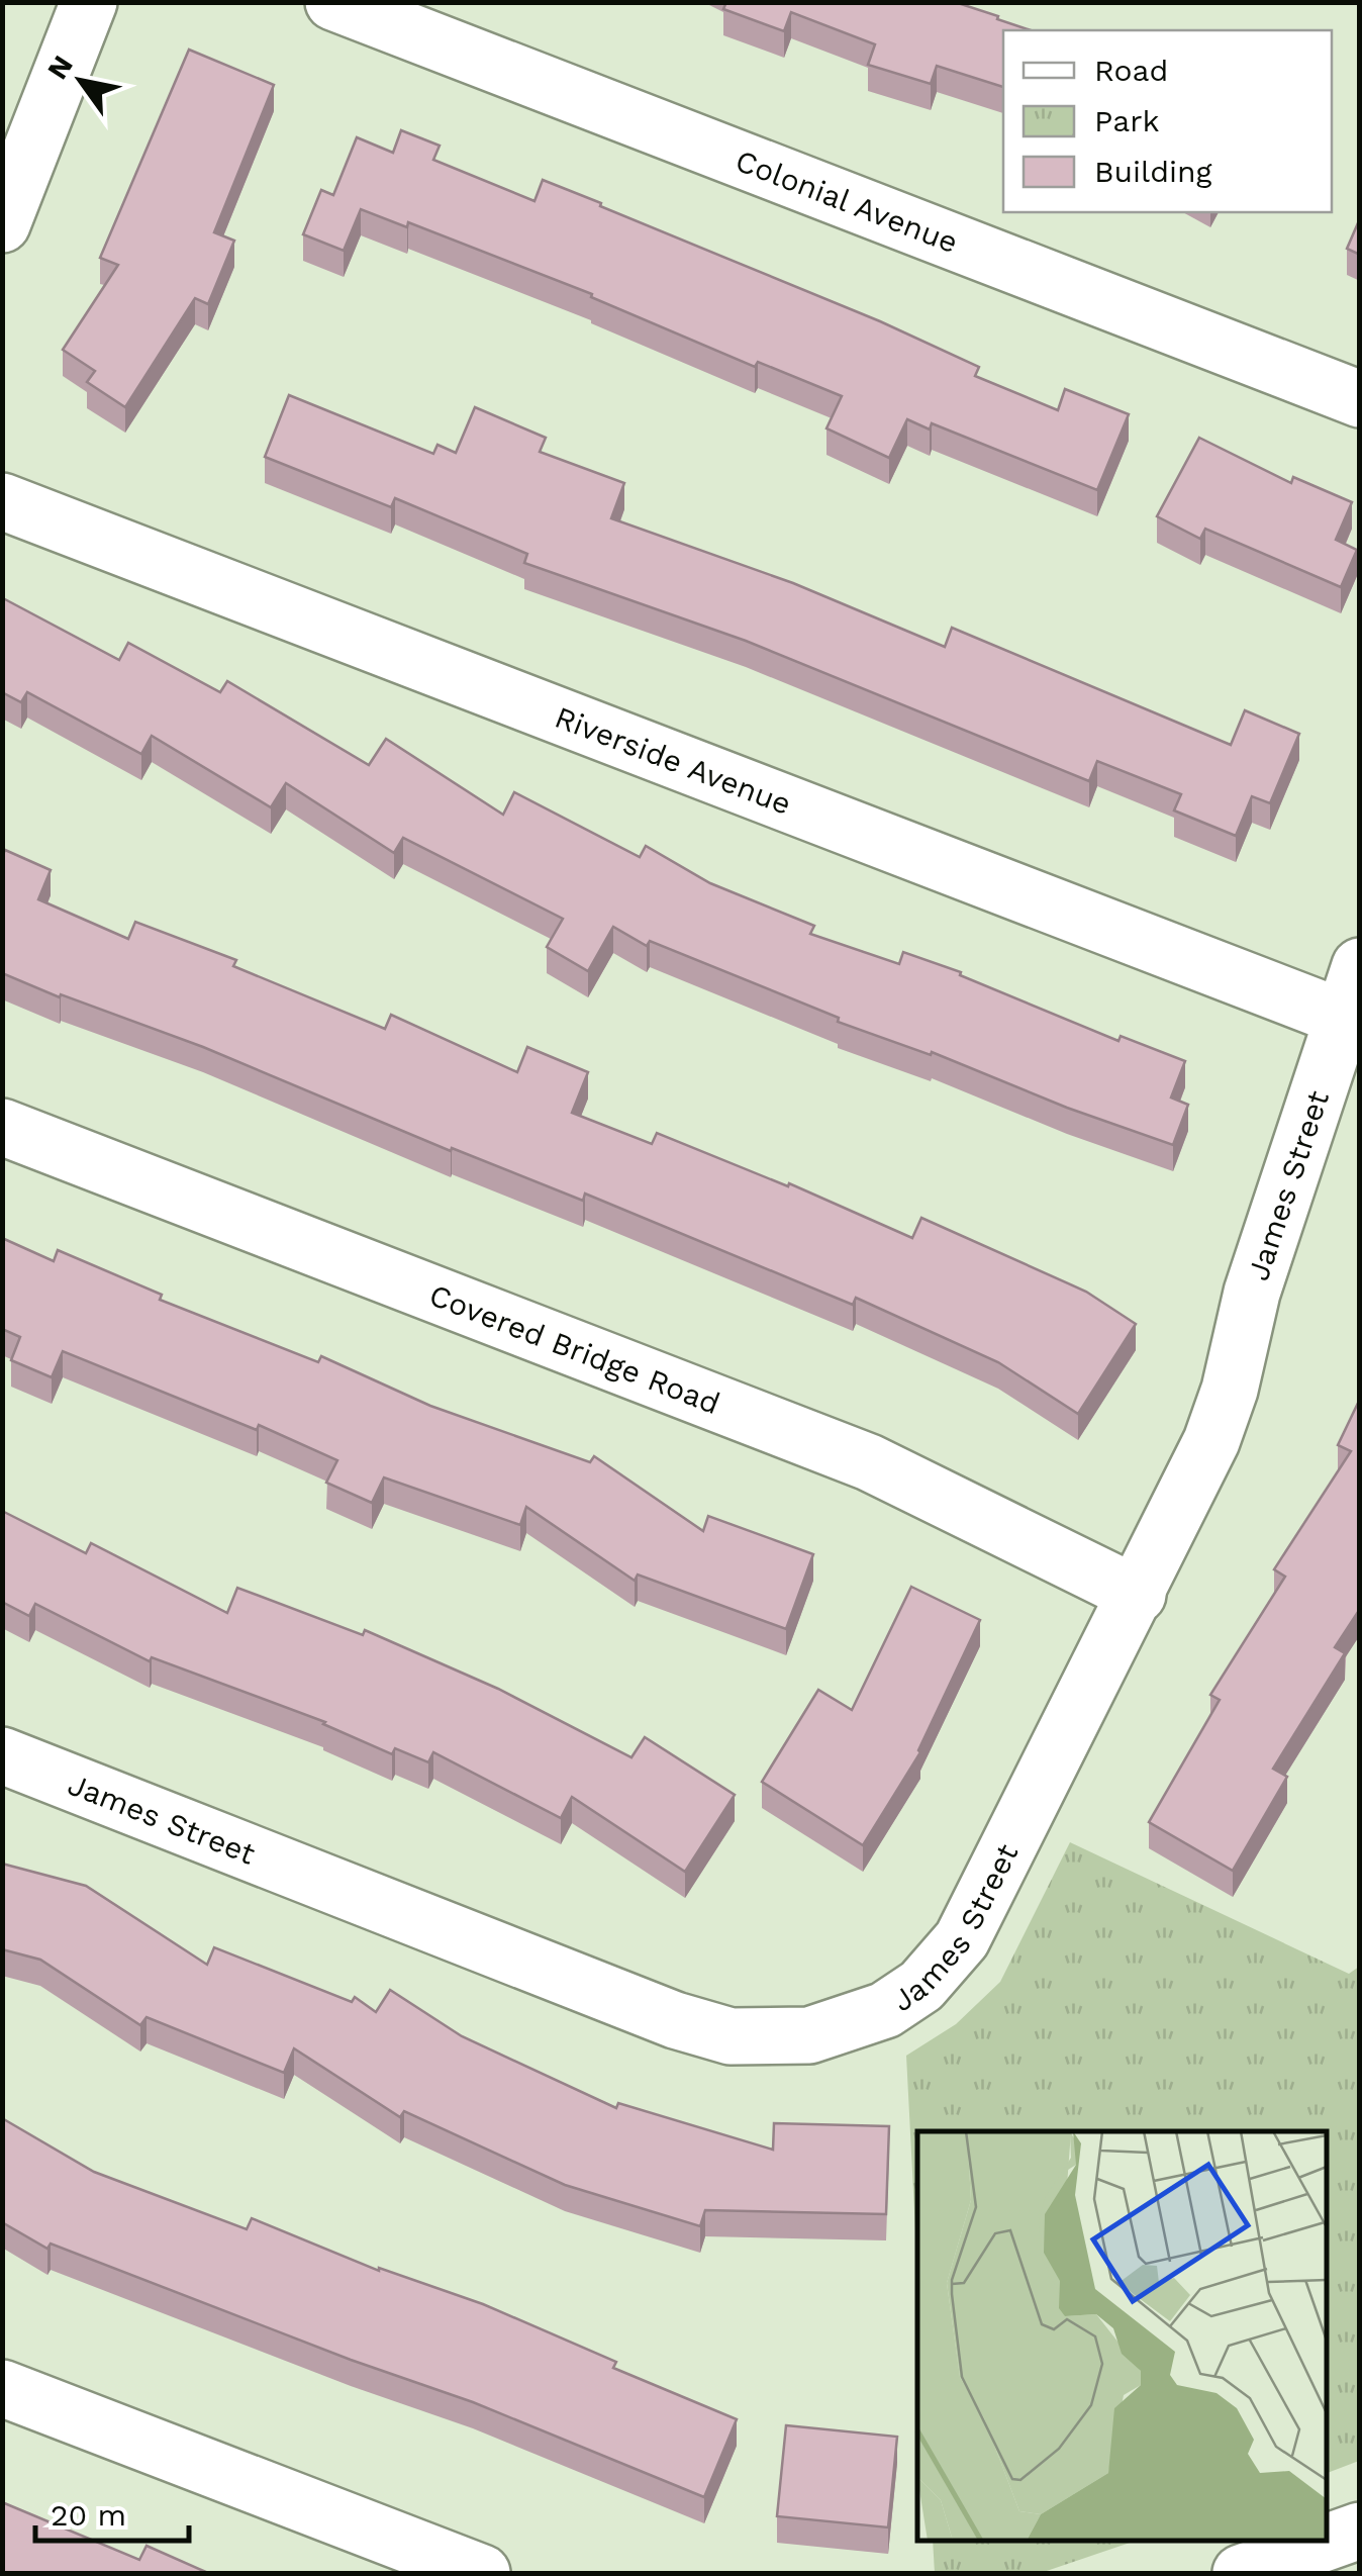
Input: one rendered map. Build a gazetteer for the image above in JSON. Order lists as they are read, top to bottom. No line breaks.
{"streets":{"street":["Colonial Avenue","Riverside Avenue","James Street","Covered Bridge Road"]},"crossings":[["Riverside Avenue","James Street"],["James Street","Covered Bridge Road"]],"legend":["Road","Park","Building"],"scale_bar":"20 m","north":"top left"}
